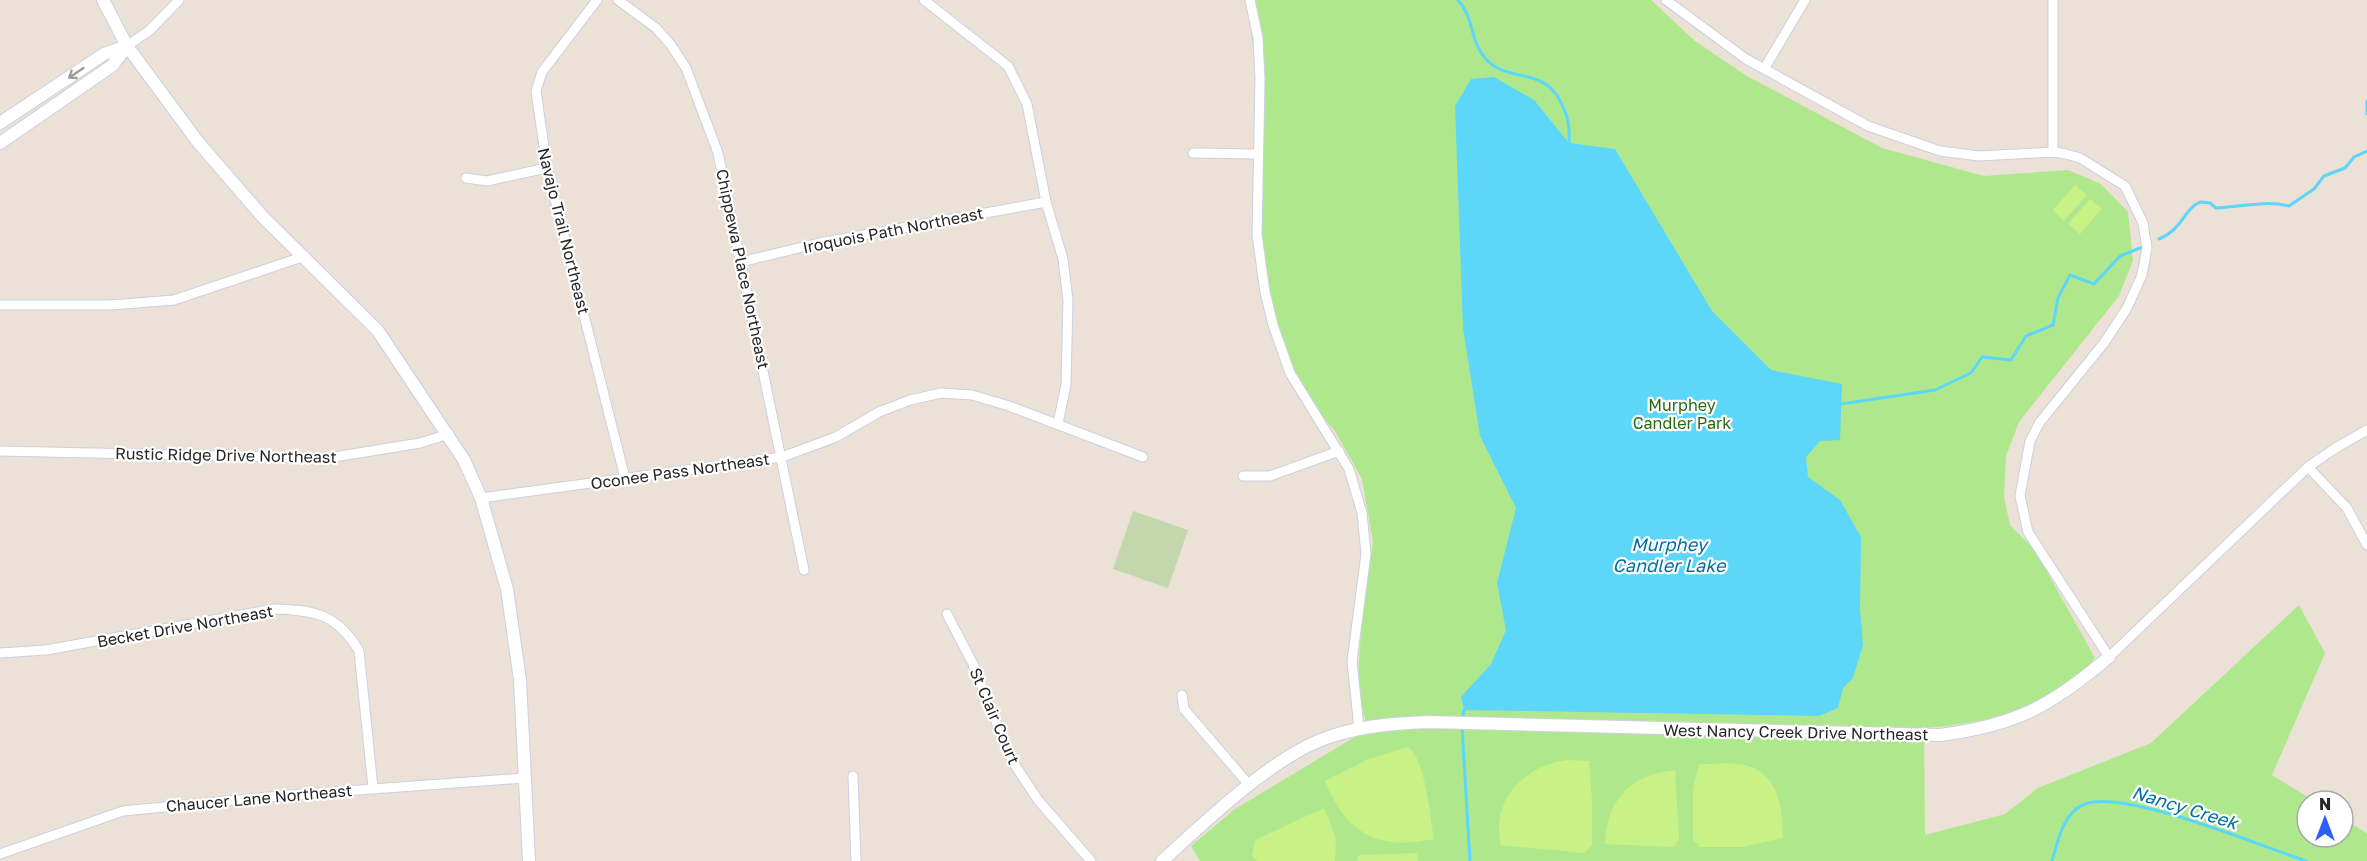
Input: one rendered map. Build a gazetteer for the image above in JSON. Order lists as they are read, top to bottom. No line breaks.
{"streets":{"main road":["West Nancy Creek Drive Northeast"],"street":["Iroquois Path Northeast","Navajo Trail Northeast","Chippewa Place Northeast","Rustic Ridge Drive Northeast","Oconee Pass Northeast","Becket Drive Northeast","St Clair Court","Chaucer Lane Northeast"]},"crossings":[["Iroquois Path Northeast","Chippewa Place Northeast"],["Navajo Trail Northeast","Oconee Pass Northeast"],["Chippewa Place Northeast","Oconee Pass Northeast"],["Becket Drive Northeast","Chaucer Lane Northeast"]],"water":["Murphey Candler Lake","Nancy Creek"],"parks":["Murphey Candler Park"],"north":"top"}
